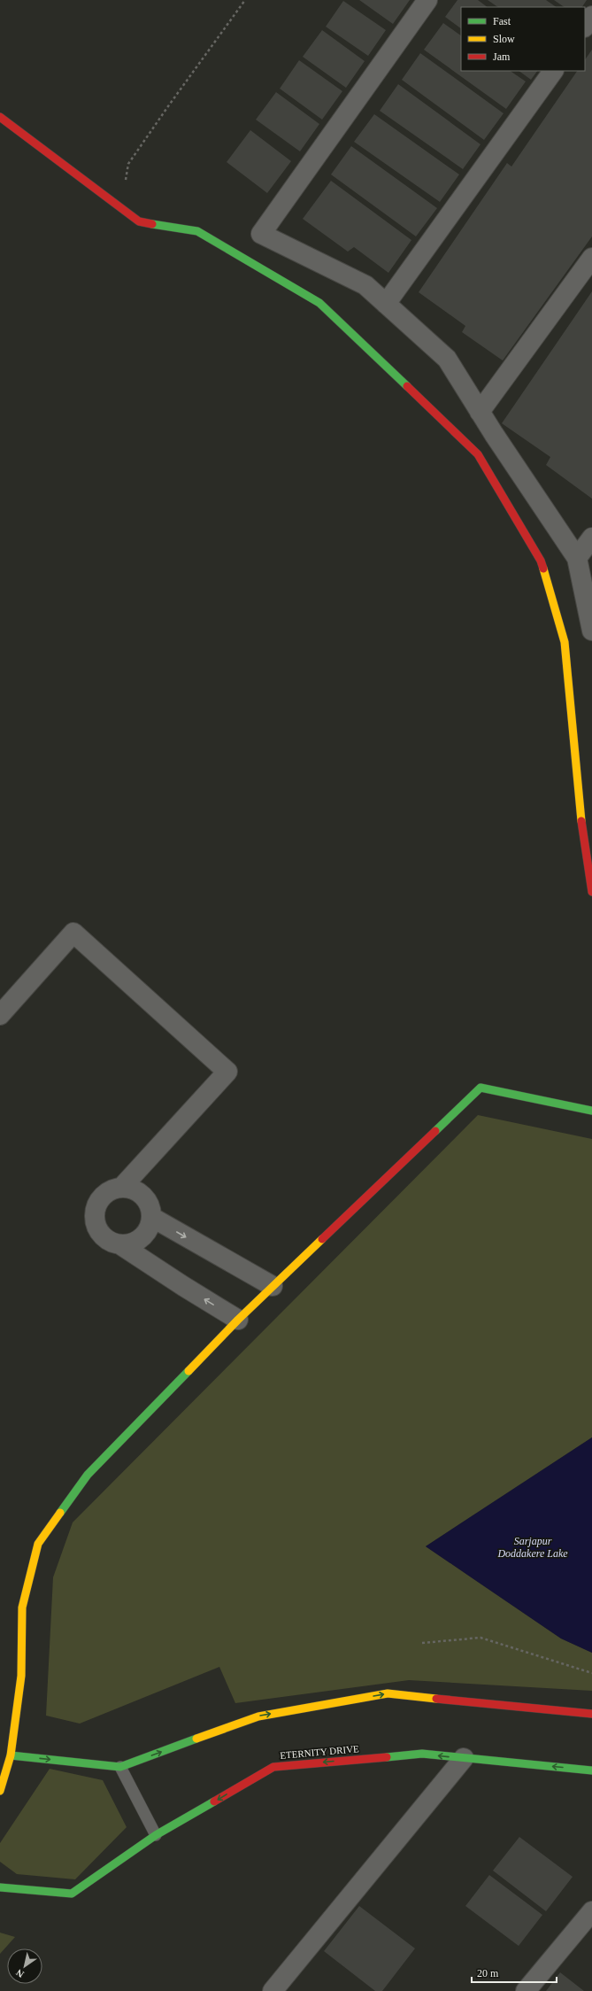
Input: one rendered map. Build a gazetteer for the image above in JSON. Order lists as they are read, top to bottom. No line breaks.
{"streets":{"street":["ETERNITY DRIVE"]},"water":["Sarjapur Doddakere Lake"],"legend":["Fast","Slow","Jam"],"scale_bar":"20 m","north":"bottom left"}
